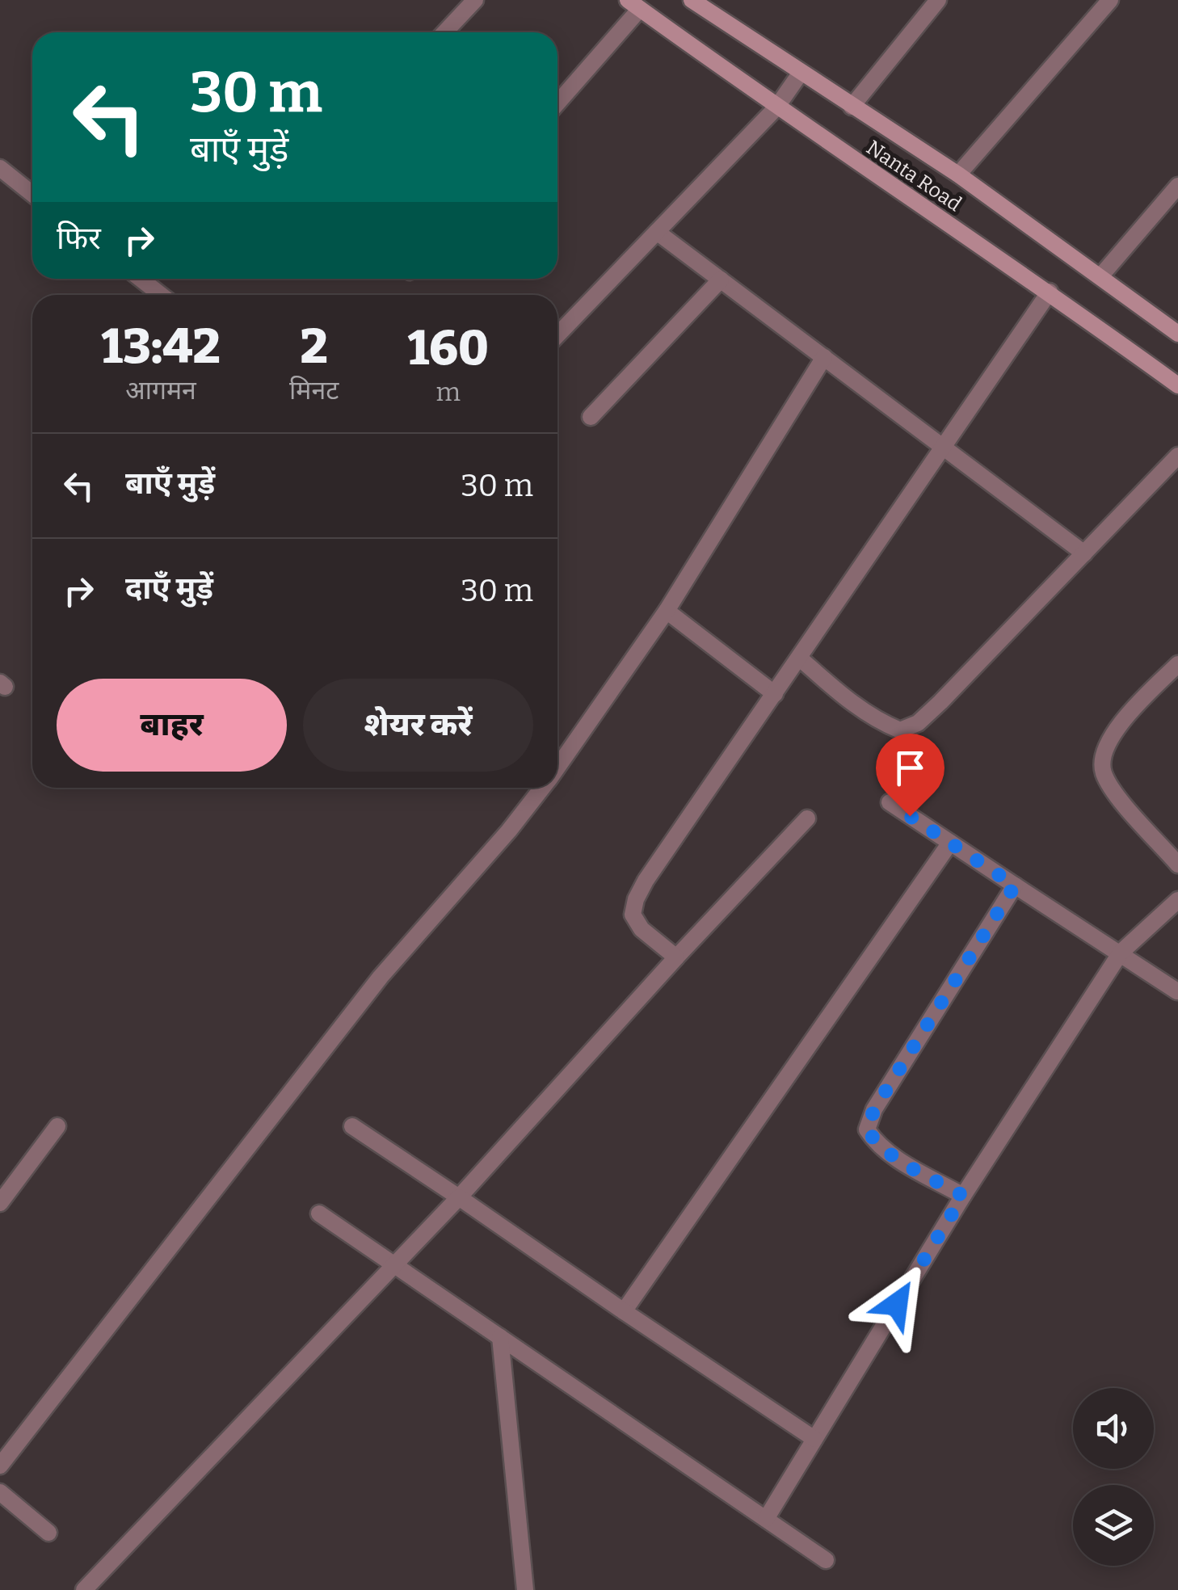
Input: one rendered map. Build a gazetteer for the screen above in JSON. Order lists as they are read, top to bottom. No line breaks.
{"streets":{"main road":["Nanta Road"]},"page":{"turn":["30 m","बाएँ मुड़ें"],"then":"फिर","eta":["13:42","आगमन","2","मिनट","160","m"],"list":[{"name":"बाएँ मुड़ें","value":"30 m"},{"name":"दाएँ मुड़ें","value":"30 m"}],"buttons":["बाहर","शेयर करें"]}}
